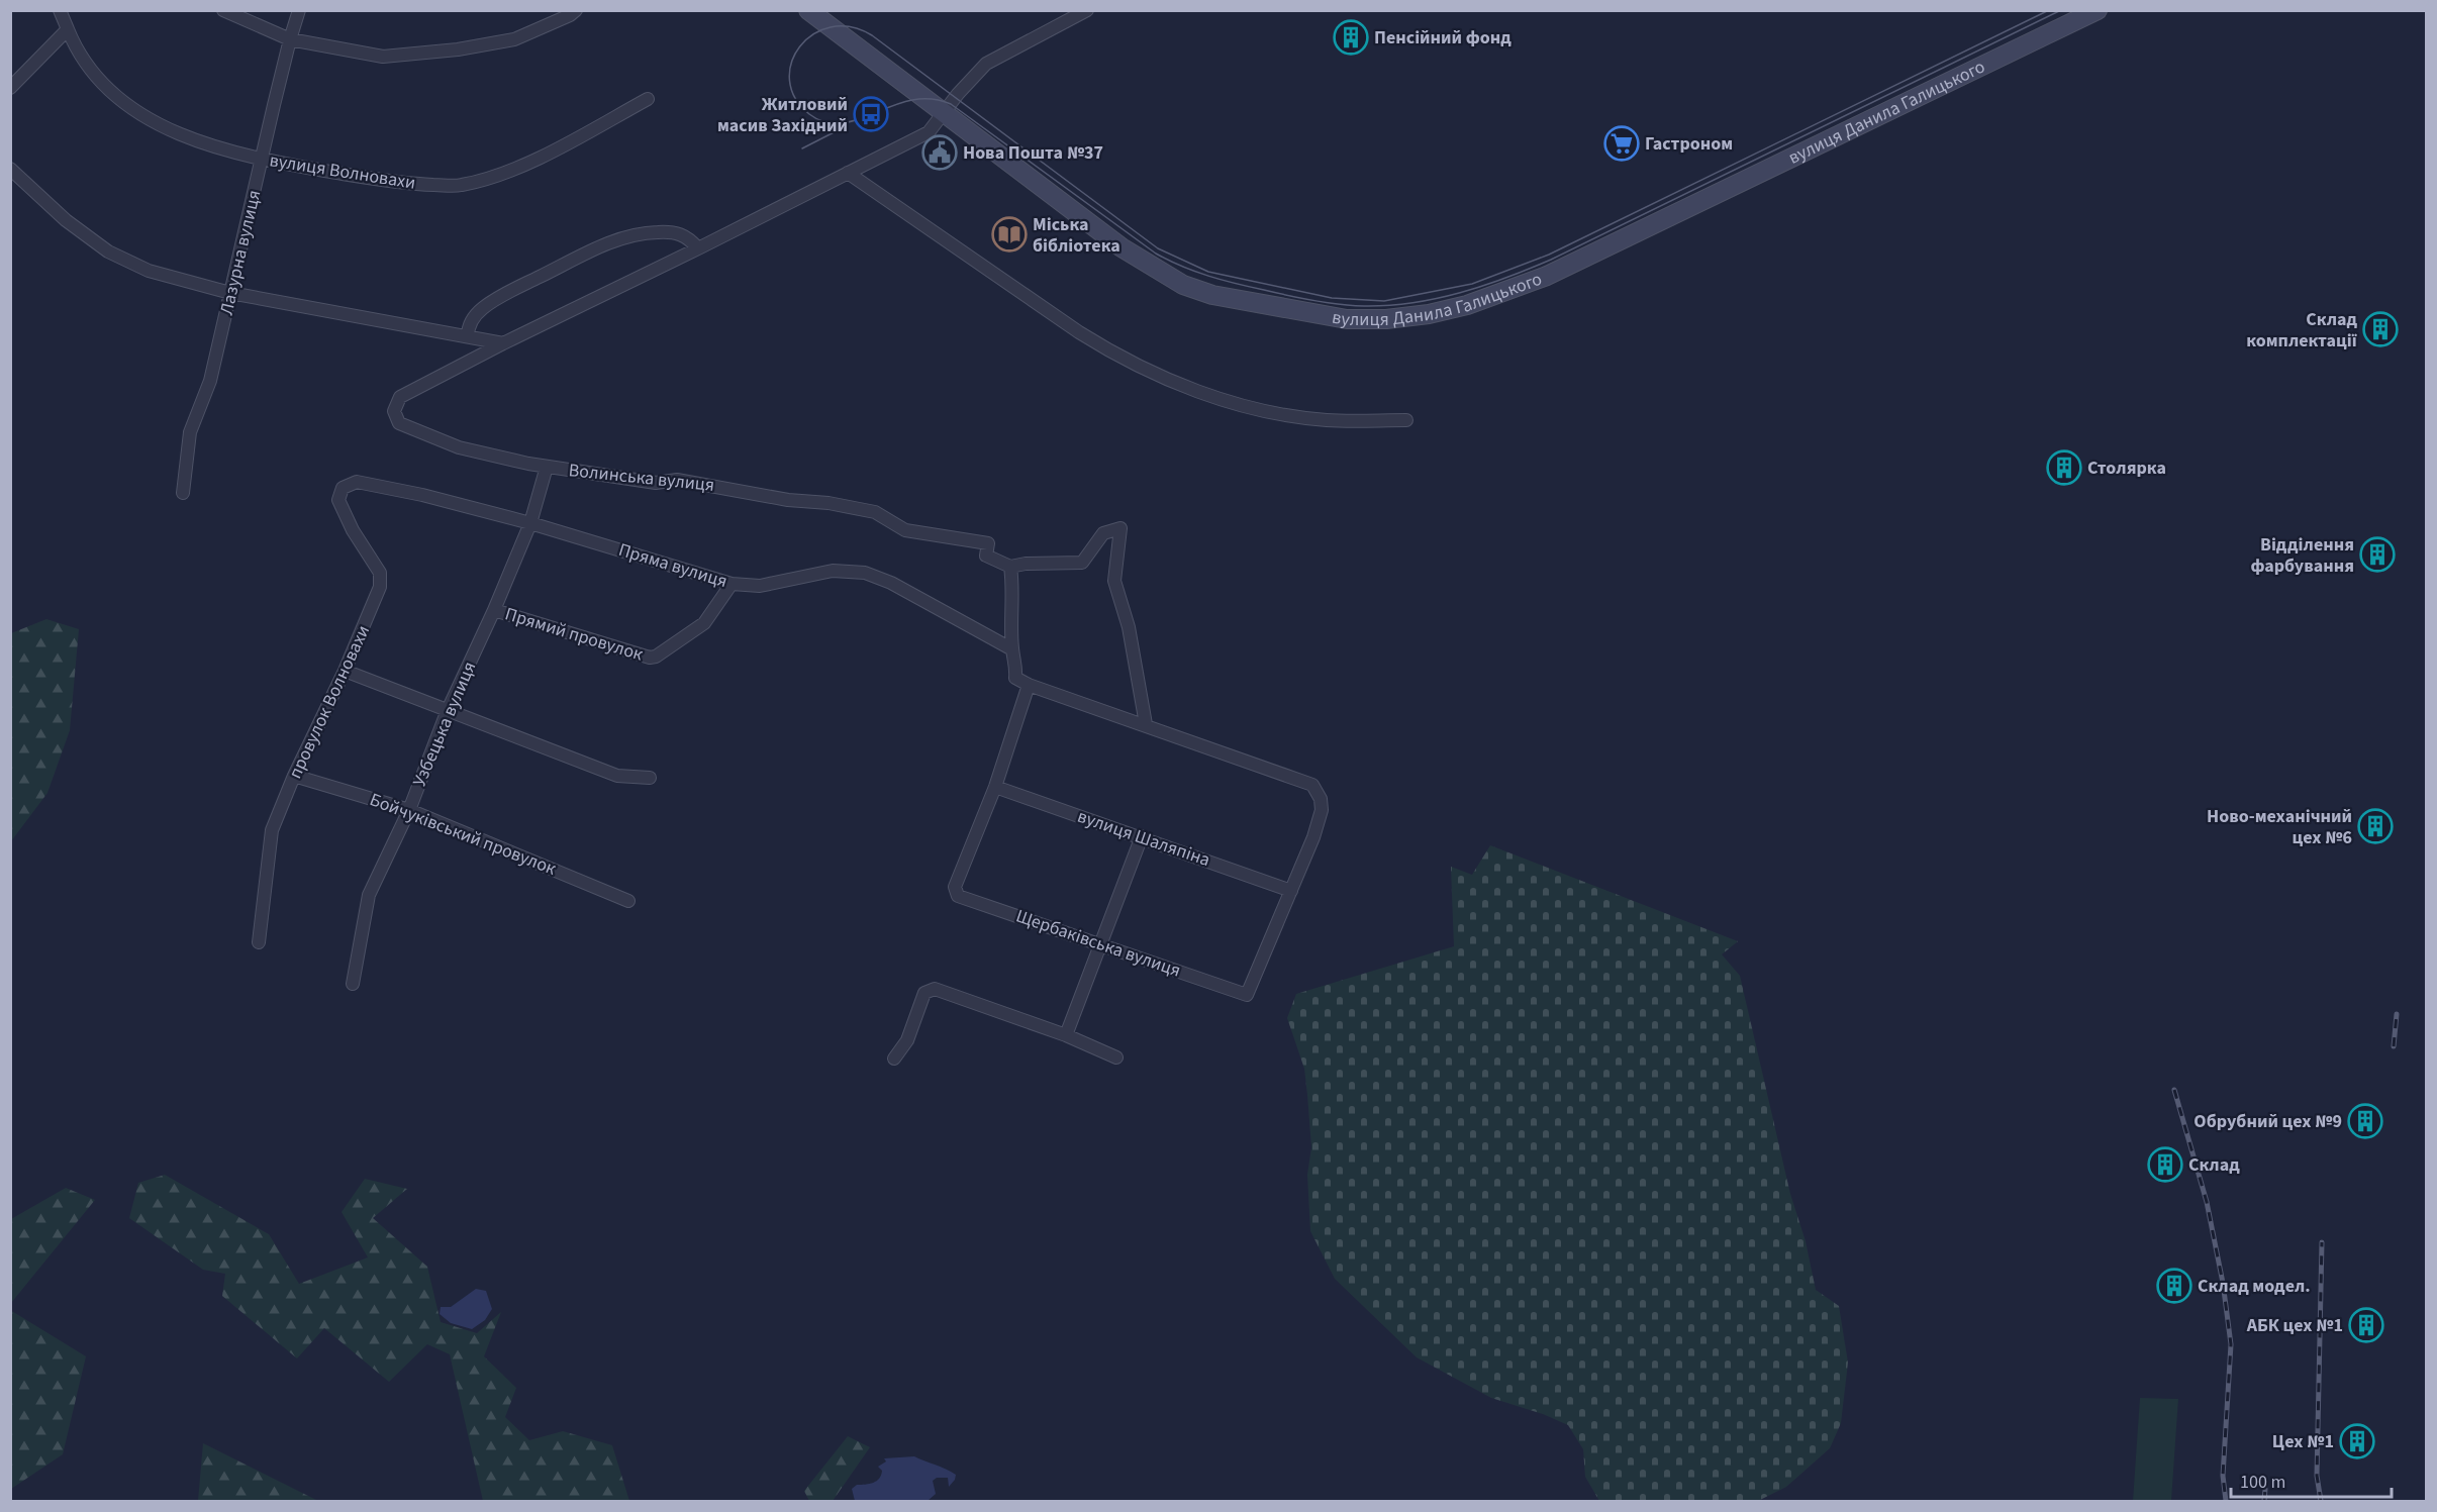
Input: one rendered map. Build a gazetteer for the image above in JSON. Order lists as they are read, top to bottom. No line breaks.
{"streets":{"street":["вулиця Данила Галицького","вулиця Волновахи","Лазурна вулиця","Волинська вулиця","Пряма вулиця","Прямий провулок","провулок Волновахи","Узбецька вулиця","Бойчуківський провулок","вулиця Шаляпіна","Щербаківська вулиця"]},"crossings":[["вулиця Данила Галицького","Волинська вулиця"],["вулиця Волновахи","Лазурна вулиця"],["Волинська вулиця","Узбецька вулиця"],["Пряма вулиця","Прямий провулок"],["Пряма вулиця","провулок Волновахи"],["Пряма вулиця","Узбецька вулиця"],["Прямий провулок","Узбецька вулиця"],["провулок Волновахи","Бойчуківський провулок"],["Узбецька вулиця","Бойчуківський провулок"],["вулиця Шаляпіна","Щербаківська вулиця"]],"places":{"building":["Пенсійний фонд","Склад комплектації","Столярка","Відділення фарбування","Ново-механічний цех №6","Обрубний цех №9","Склад","Склад модел.","АБК цех №1","Цех №1"],"bus stop":["Житловий масив Західний"],"supermarket":["Гастроном"],"public building":["Нова Пошта №37"],"library":["Міська бібліотека"]},"scale_bar":"100 m"}
